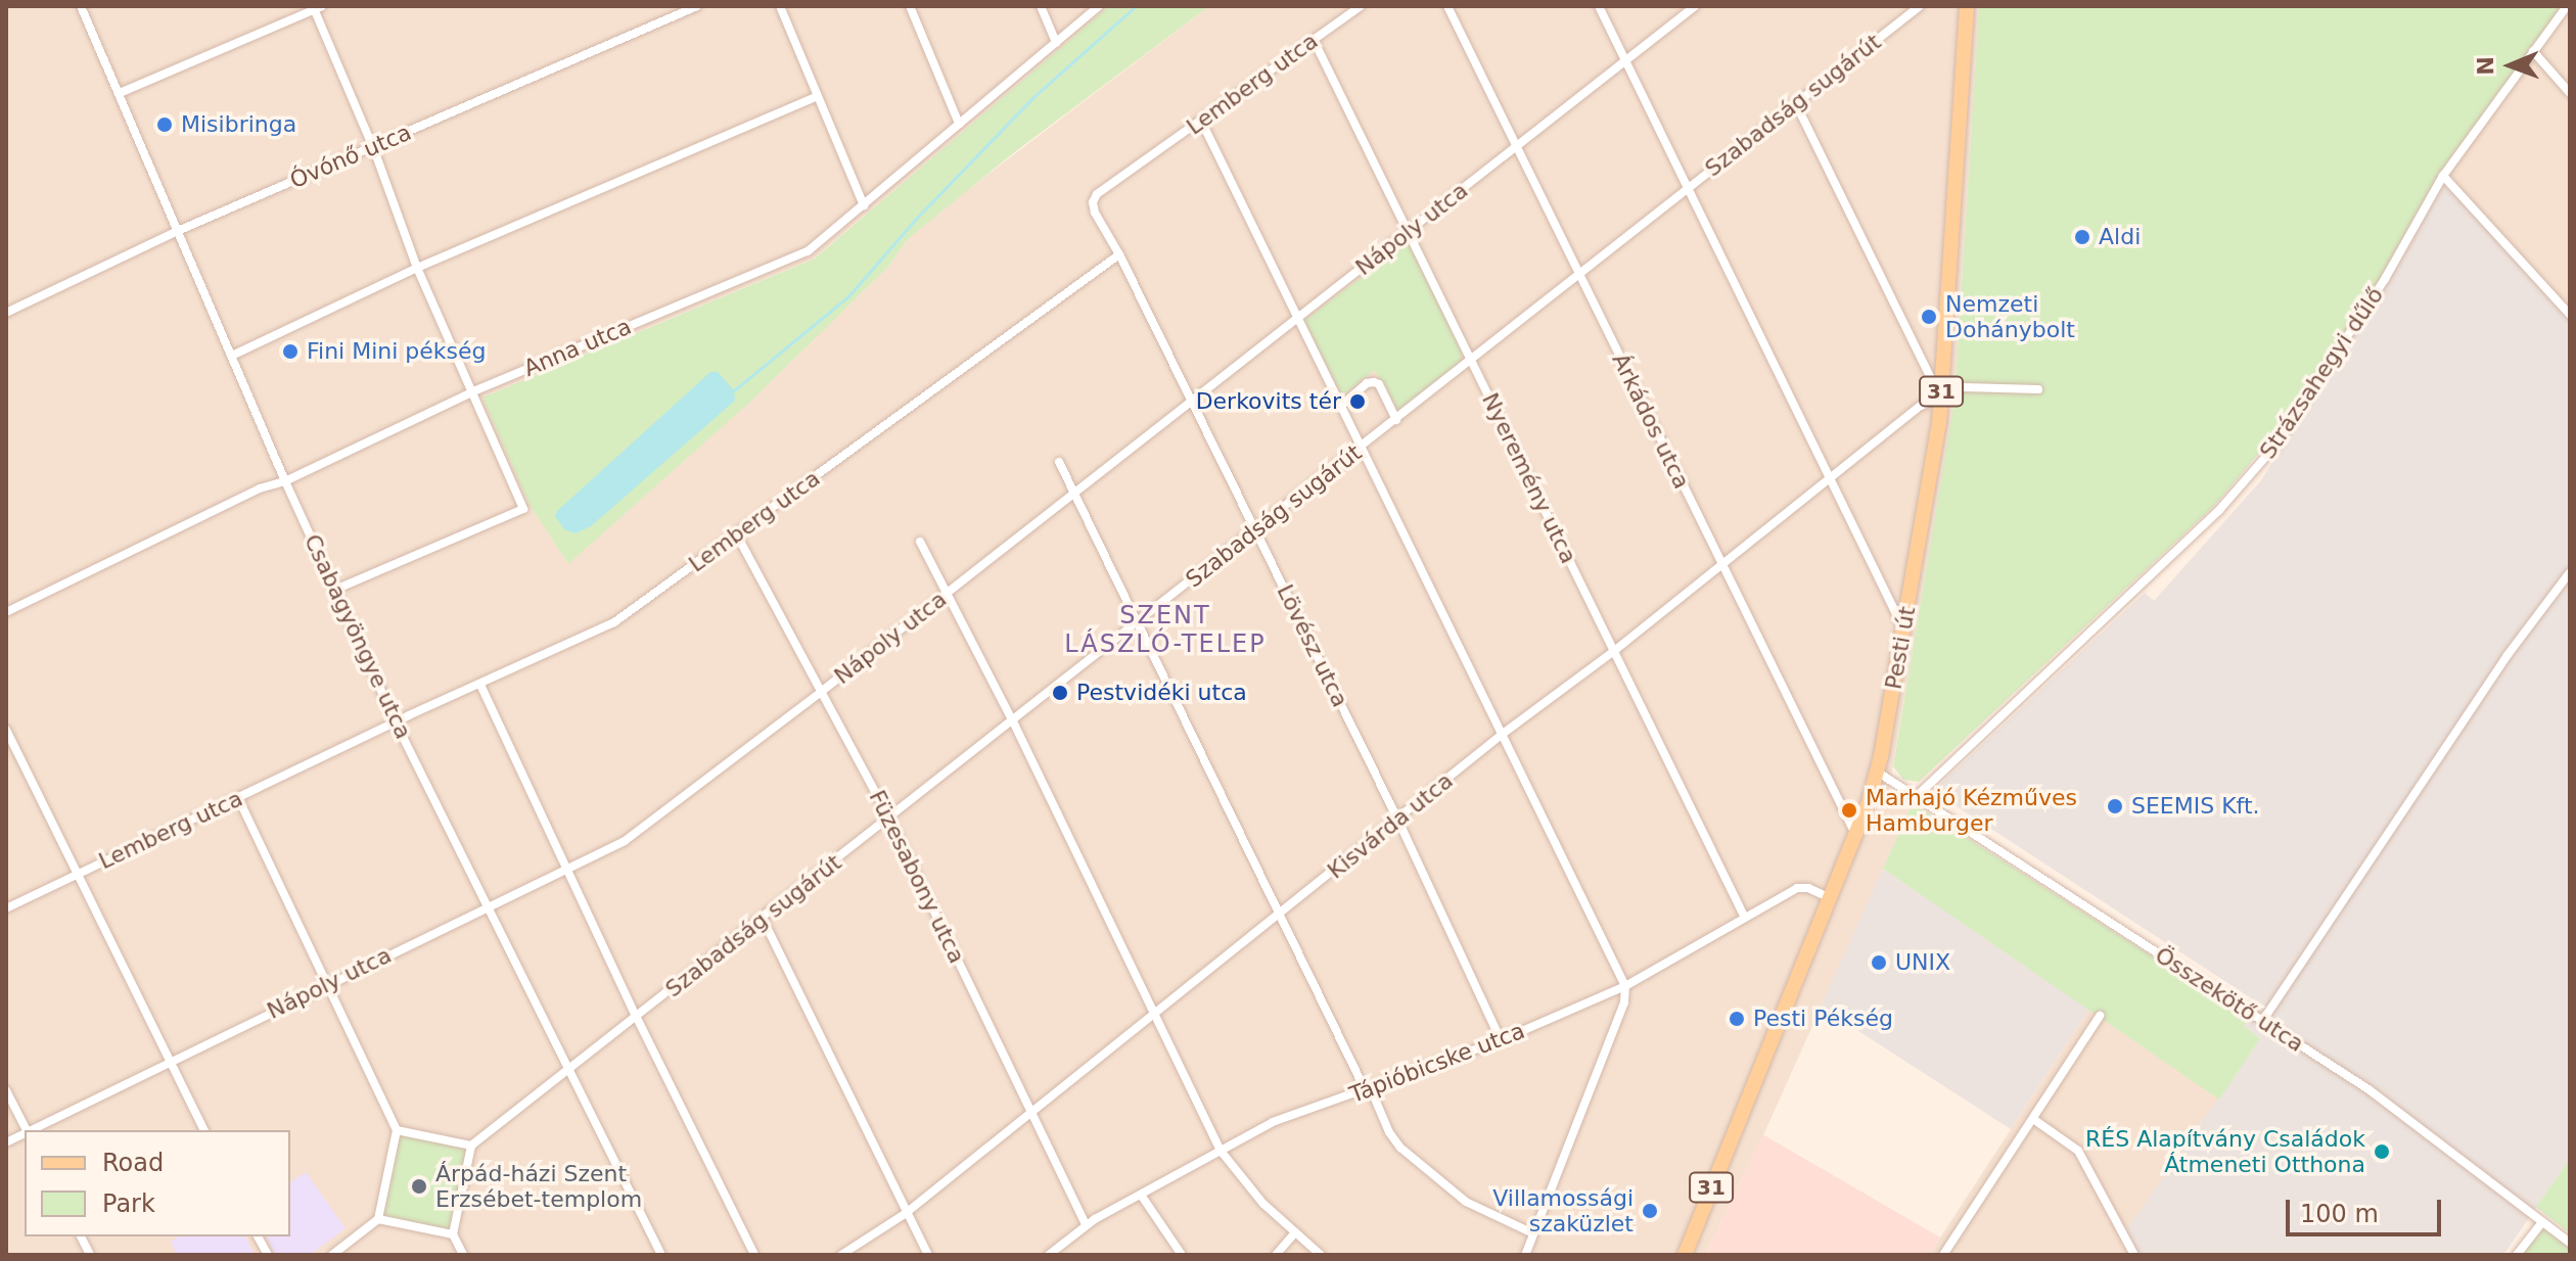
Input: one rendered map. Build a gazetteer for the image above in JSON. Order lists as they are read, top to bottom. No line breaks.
{"streets":{"main road":["31","Pesti út"],"street":["Lemberg utca","Szabadság sugárút","Óvónő utca","Nápoly utca","Anna utca","Strázsahegyi dűlő","Árkádos utca","Nyeremény utca","Csabagyöngye utca","Lövész utca","Kisvárda utca","Füzesabony utca","Összekötő utca","Tápióbicske utca"]},"crossings":[["Lemberg utca","Nyeremény utca"],["Lemberg utca","Csabagyöngye utca"],["Lemberg utca","Lövész utca"],["Lemberg utca","Füzesabony utca"],["Szabadság sugárút","Árkádos utca"],["Szabadság sugárút","Nyeremény utca"],["Szabadság sugárút","Csabagyöngye utca"],["Szabadság sugárút","Lövész utca"],["Szabadság sugárút","Füzesabony utca"],["Óvónő utca","Csabagyöngye utca"],["Nápoly utca","Árkádos utca"],["Nápoly utca","Nyeremény utca"],["Nápoly utca","Csabagyöngye utca"],["Nápoly utca","Lövész utca"],["Nápoly utca","Füzesabony utca"],["Anna utca","Csabagyöngye utca"],["Strázsahegyi dűlő","Összekötő utca"],["Árkádos utca","Pesti út"],["Árkádos utca","Kisvárda utca"],["Nyeremény utca","Kisvárda utca"],["Nyeremény utca","Tápióbicske utca"],["Lövész utca","Kisvárda utca"],["Lövész utca","Tápióbicske utca"],["Pesti út","Kisvárda utca"],["Pesti út","Összekötő utca"],["Pesti út","Tápióbicske utca"],["Kisvárda utca","Füzesabony utca"],["Füzesabony utca","Tápióbicske utca"]],"districts":["SZENT LÁSZLÓ-TELEP"],"places":["Misibringa","Aldi","Nemzeti Dohánybolt","Fini Mini pékség","Derkovits tér","Pestvidéki utca","SEEMIS Kft.","Marhajó Kézműves Hamburger","UNIX","Pesti Pékség","RÉS Alapítvány Családok Átmeneti Otthona","Árpád-házi Szent Erzsébet-templom","Villamossági szaküzlet"],"legend":["Road","Park"],"scale_bar":"100 m","north":"left"}
